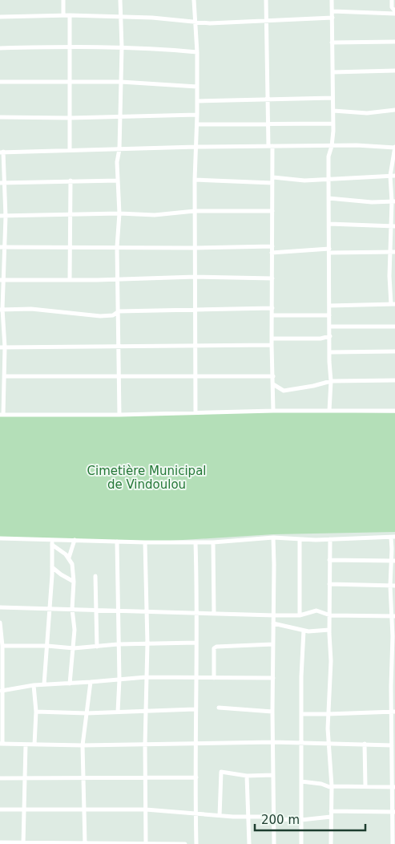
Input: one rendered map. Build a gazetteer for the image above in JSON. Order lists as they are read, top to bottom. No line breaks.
{"parks":["Cimetière Municipal de Vindoulou"],"scale_bar":"200 m"}
